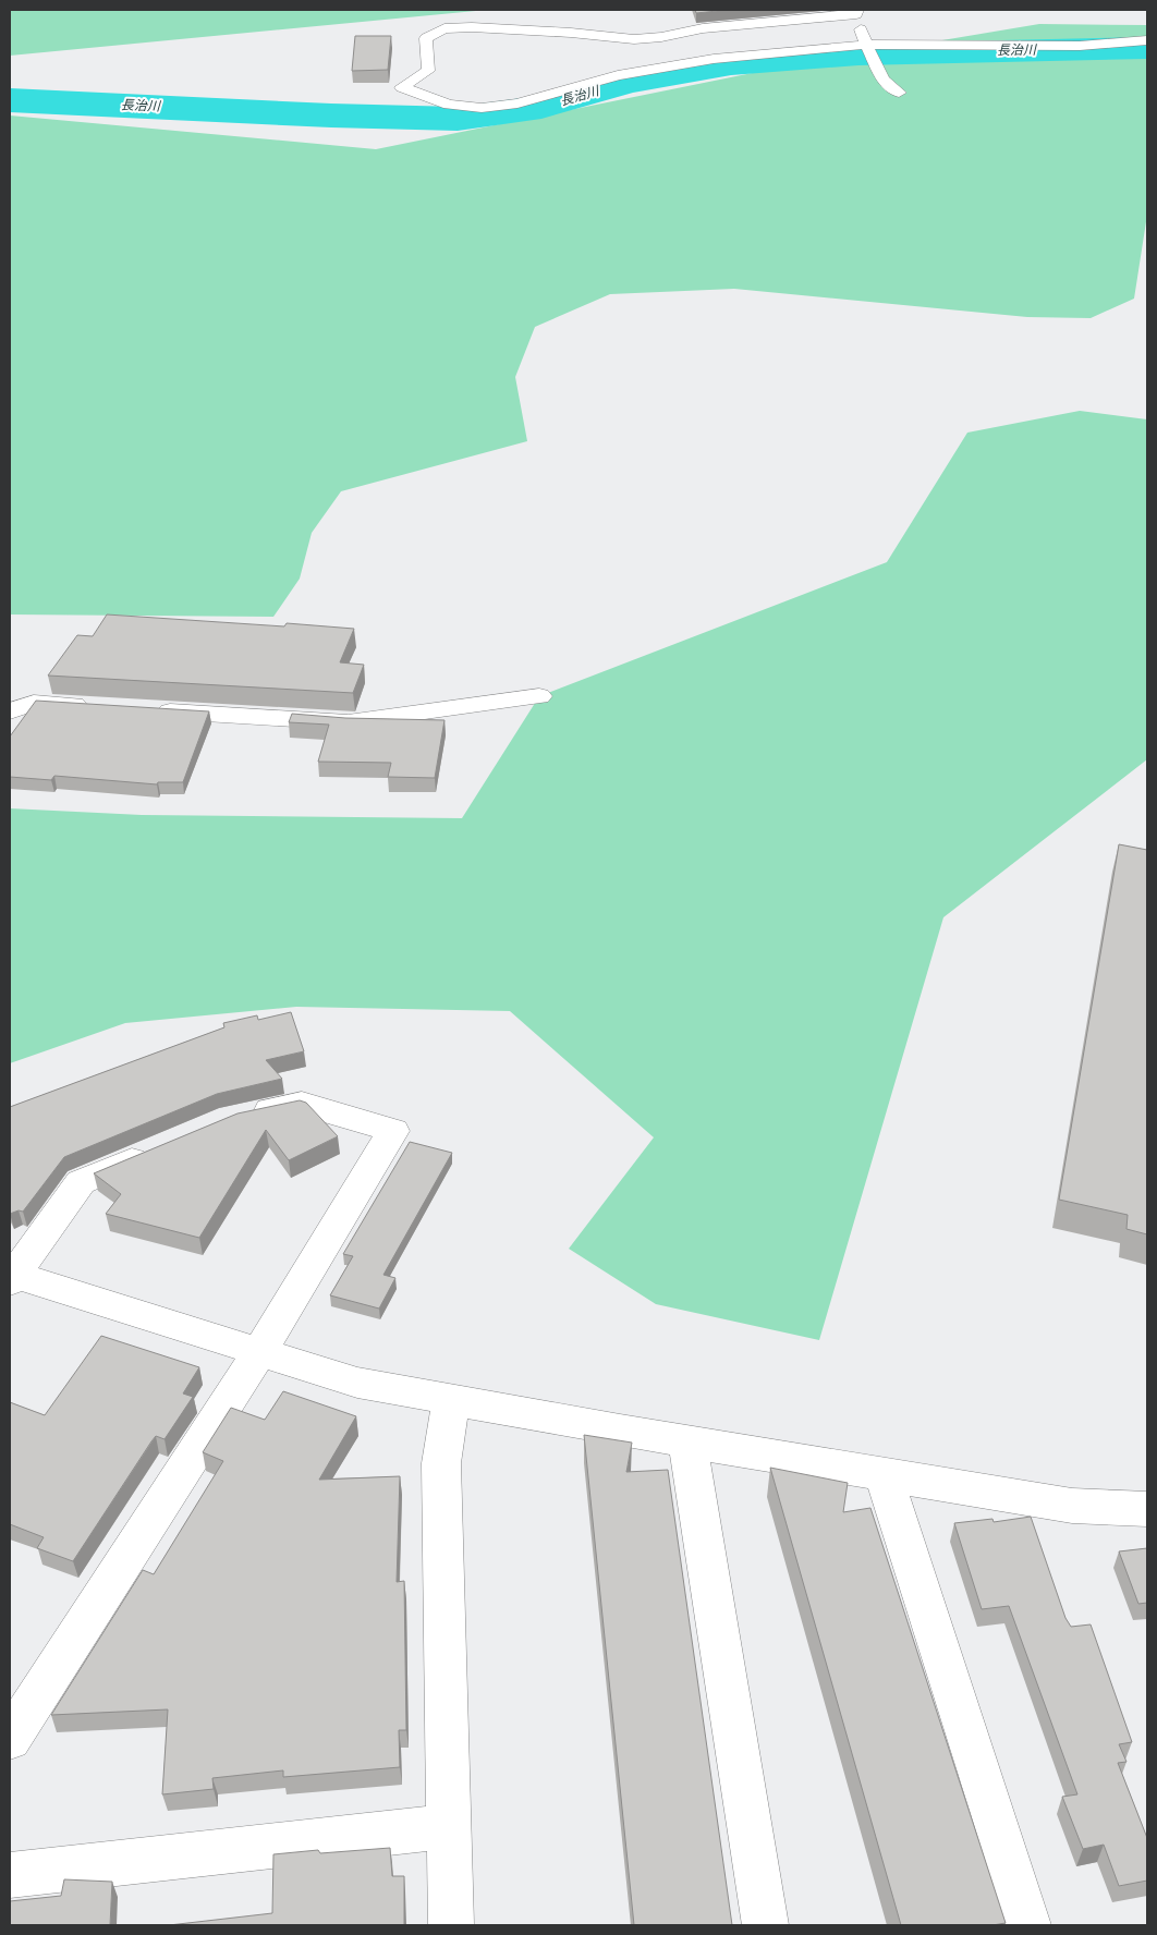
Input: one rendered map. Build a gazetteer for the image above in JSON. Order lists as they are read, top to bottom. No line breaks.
{"water":["長治川"]}
